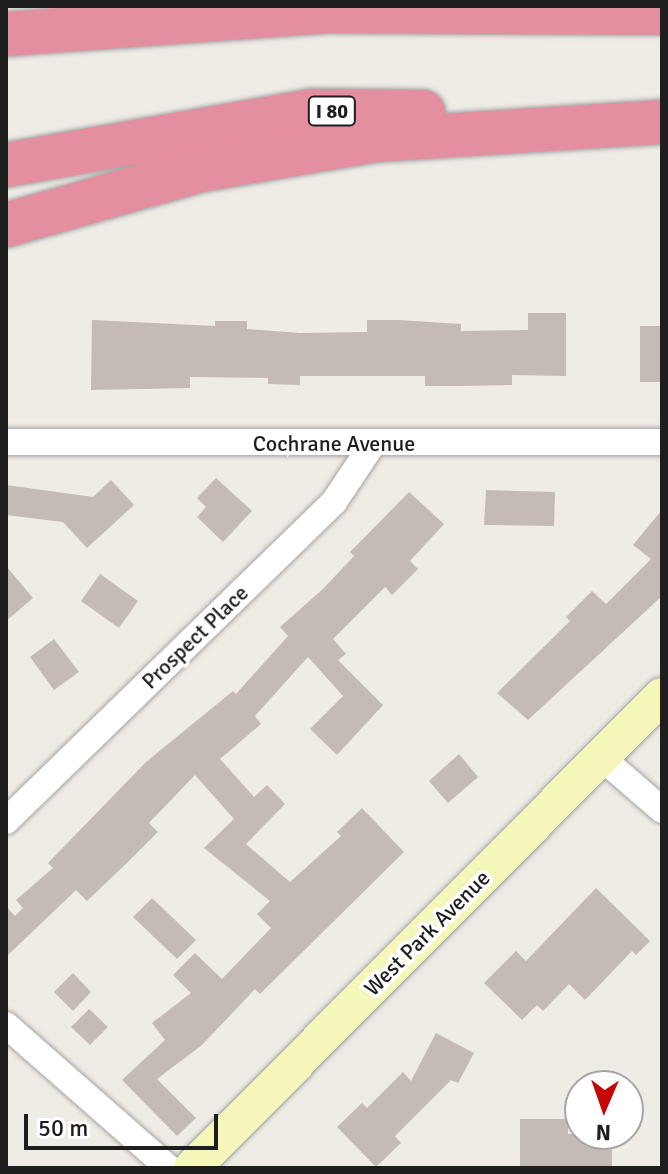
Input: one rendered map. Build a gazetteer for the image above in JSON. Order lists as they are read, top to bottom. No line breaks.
{"streets":{"highway":["I 80"],"street":["Cochrane Avenue","Prospect Place","West Park Avenue"]},"crossings":[["Cochrane Avenue","Prospect Place"]],"scale_bar":"50 m","north":"bottom"}
